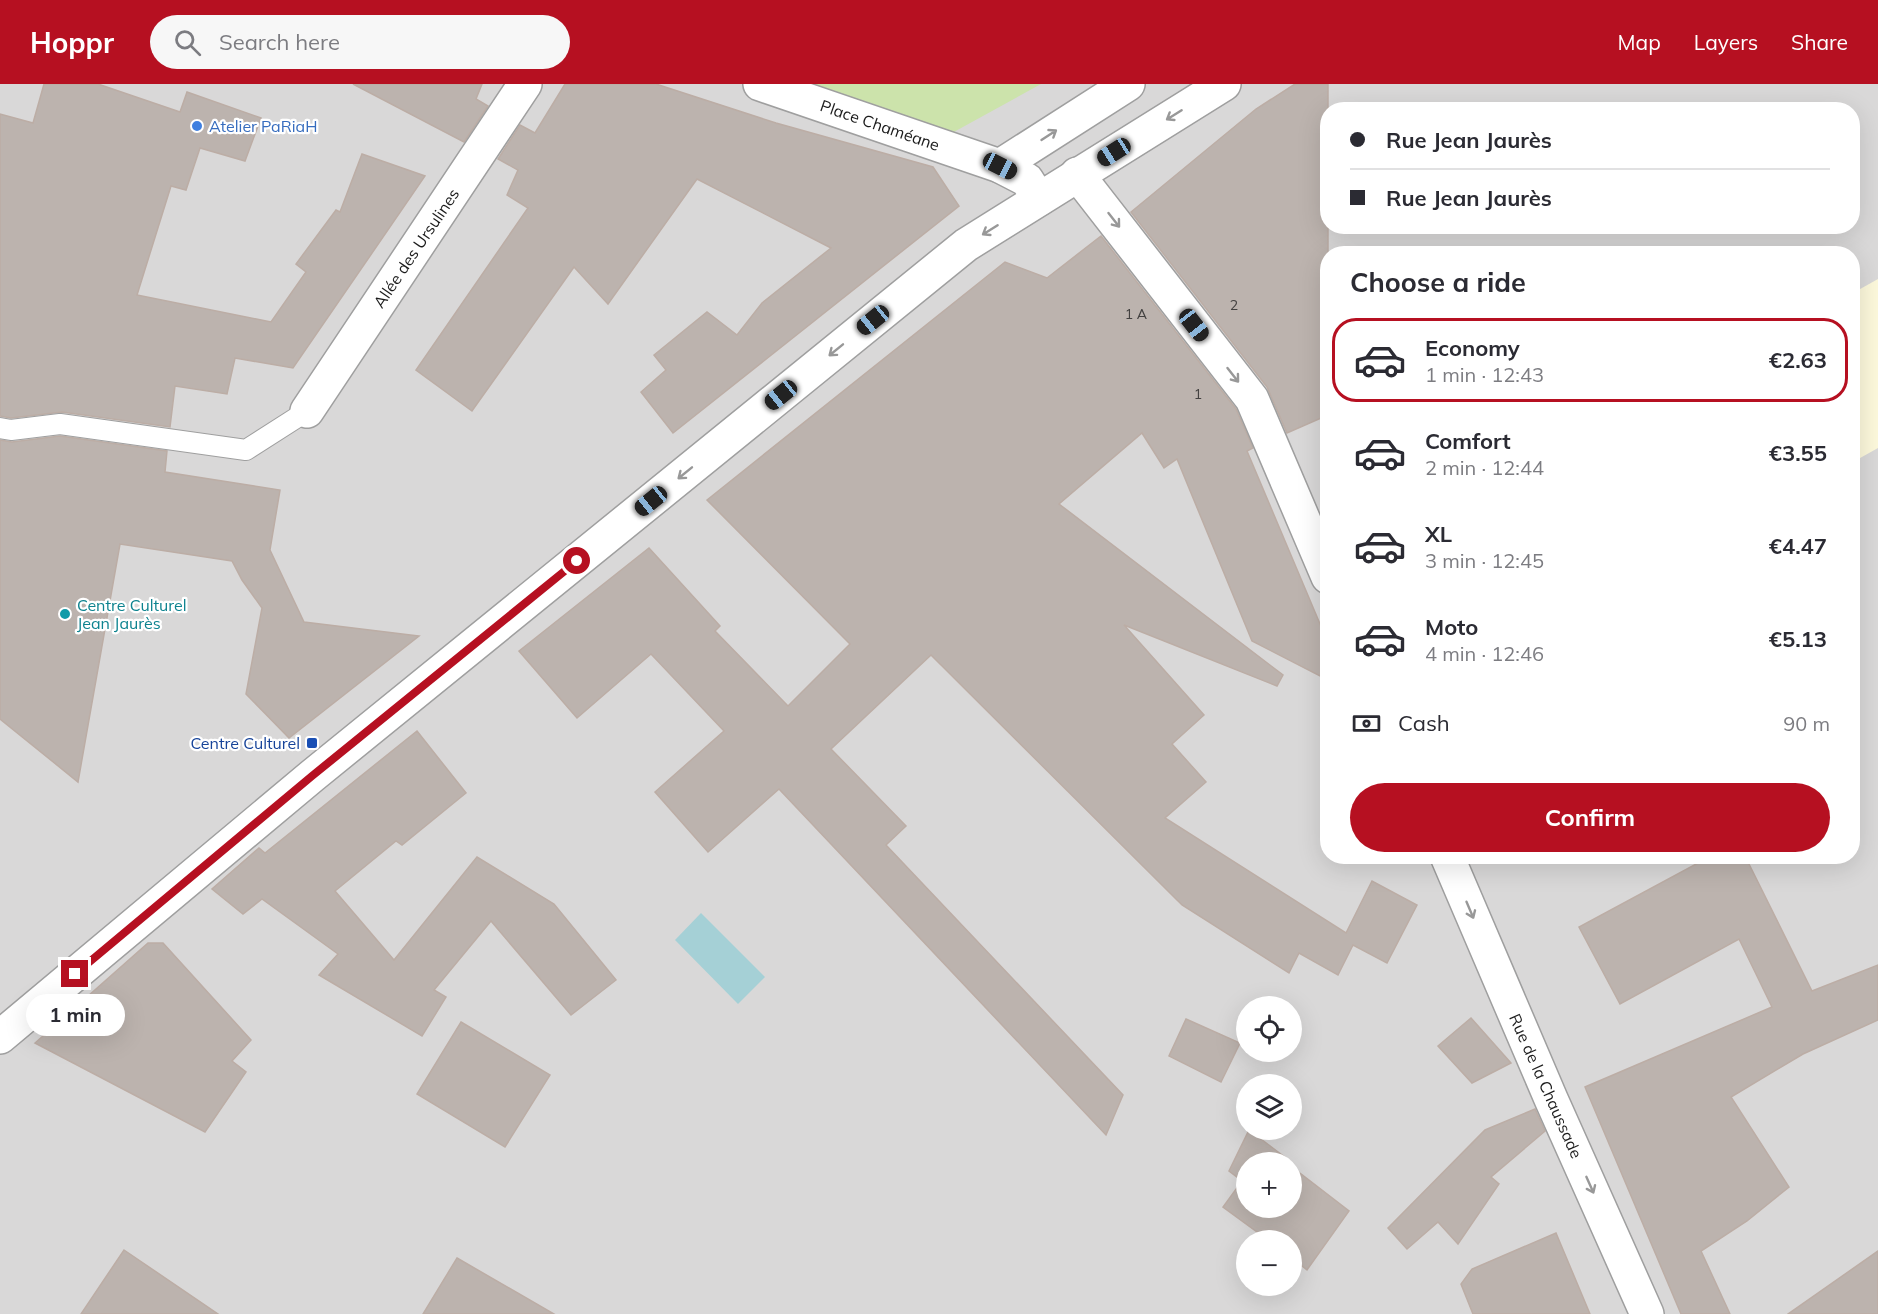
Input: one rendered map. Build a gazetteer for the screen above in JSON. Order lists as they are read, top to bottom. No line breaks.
{"streets":{"street":["Place Chaméane","Allée des Ursulines","Rue de la Chaussade"]},"one_way":["Rue de la Chaussade"],"places":{"other":["Atelier PaRiaH","Centre Culturel Jean Jaurès"],"transit":["Centre Culturel"]},"house_numbers":["2","1 A","1"],"page":{"header":"Hoppr","search":"Search here","nav":["Map","Layers","Share"],"banner":["Rue Jean Jaurès","Rue Jean Jaurès"],"heading":"Choose a ride","list":[{"name":"Economy","note":"1 min · 12:43","value":"€2.63"},{"name":"Comfort","note":"2 min · 12:44","value":"€3.55"},{"name":"XL","note":"3 min · 12:45","value":"€4.47"},{"name":"Moto","note":"4 min · 12:46","value":"€5.13"}],"pay":["Cash","90 m"],"buttons":"Confirm","bubble":"1 min","map_buttons":["+","−"]}}
